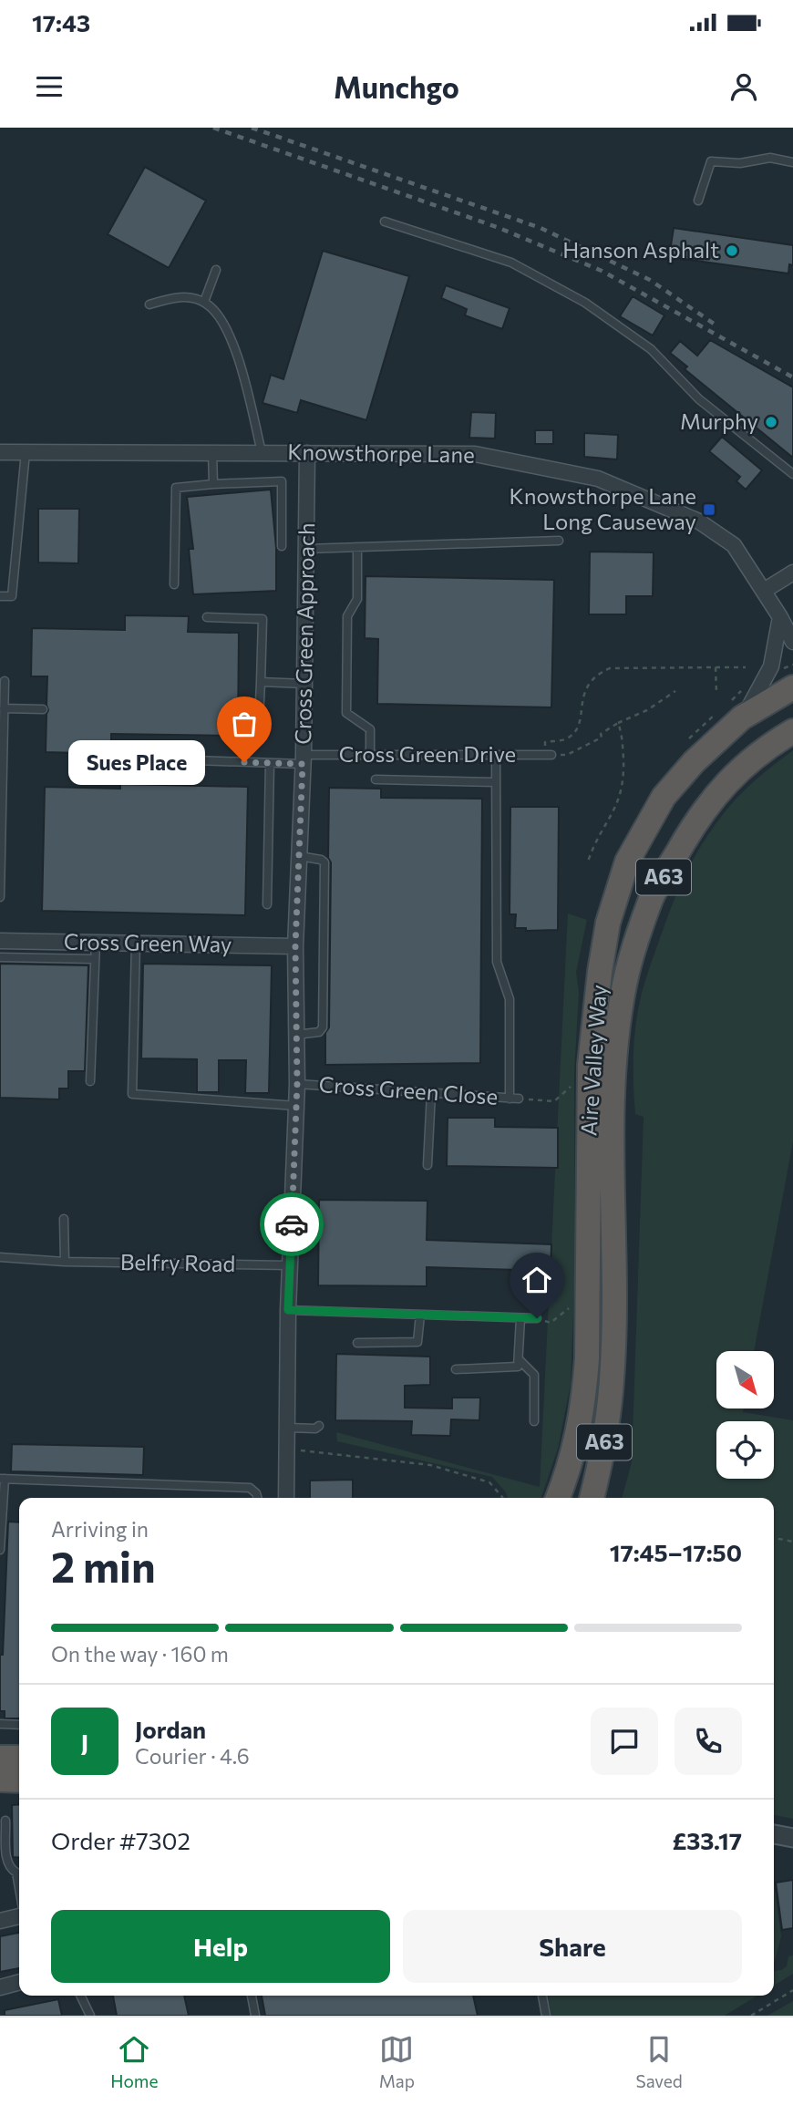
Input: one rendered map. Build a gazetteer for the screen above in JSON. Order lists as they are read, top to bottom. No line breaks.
{"streets":{"highway":["A63","Aire Valley Way"],"street":["Knowsthorpe Lane","Cross Green Approach","Cross Green Way"],"lane":["Cross Green Drive","Cross Green Close","Belfry Road"]},"crossings":[["Knowsthorpe Lane","Cross Green Approach"],["Cross Green Approach","Cross Green Drive"],["Cross Green Approach","Cross Green Way"],["Cross Green Approach","Cross Green Close"],["Cross Green Approach","Belfry Road"]],"places":{"other":["Hanson Asphalt","Murphy","Sues Place"],"transit":["Knowsthorpe Lane Long Causeway"]},"north":"bottom right","page":{"status":"17:43","header":"Munchgo","bubble":"Sues Place","heading":["2 min","Arriving in","17:45–17:50"],"panel":["Jordan","Courier · 4.6","Order #7302","£33.17"],"bar":"On the way · 160 m","round":"J","buttons":["Help","Share"],"tabs":["Home","Map","Saved"]}}
